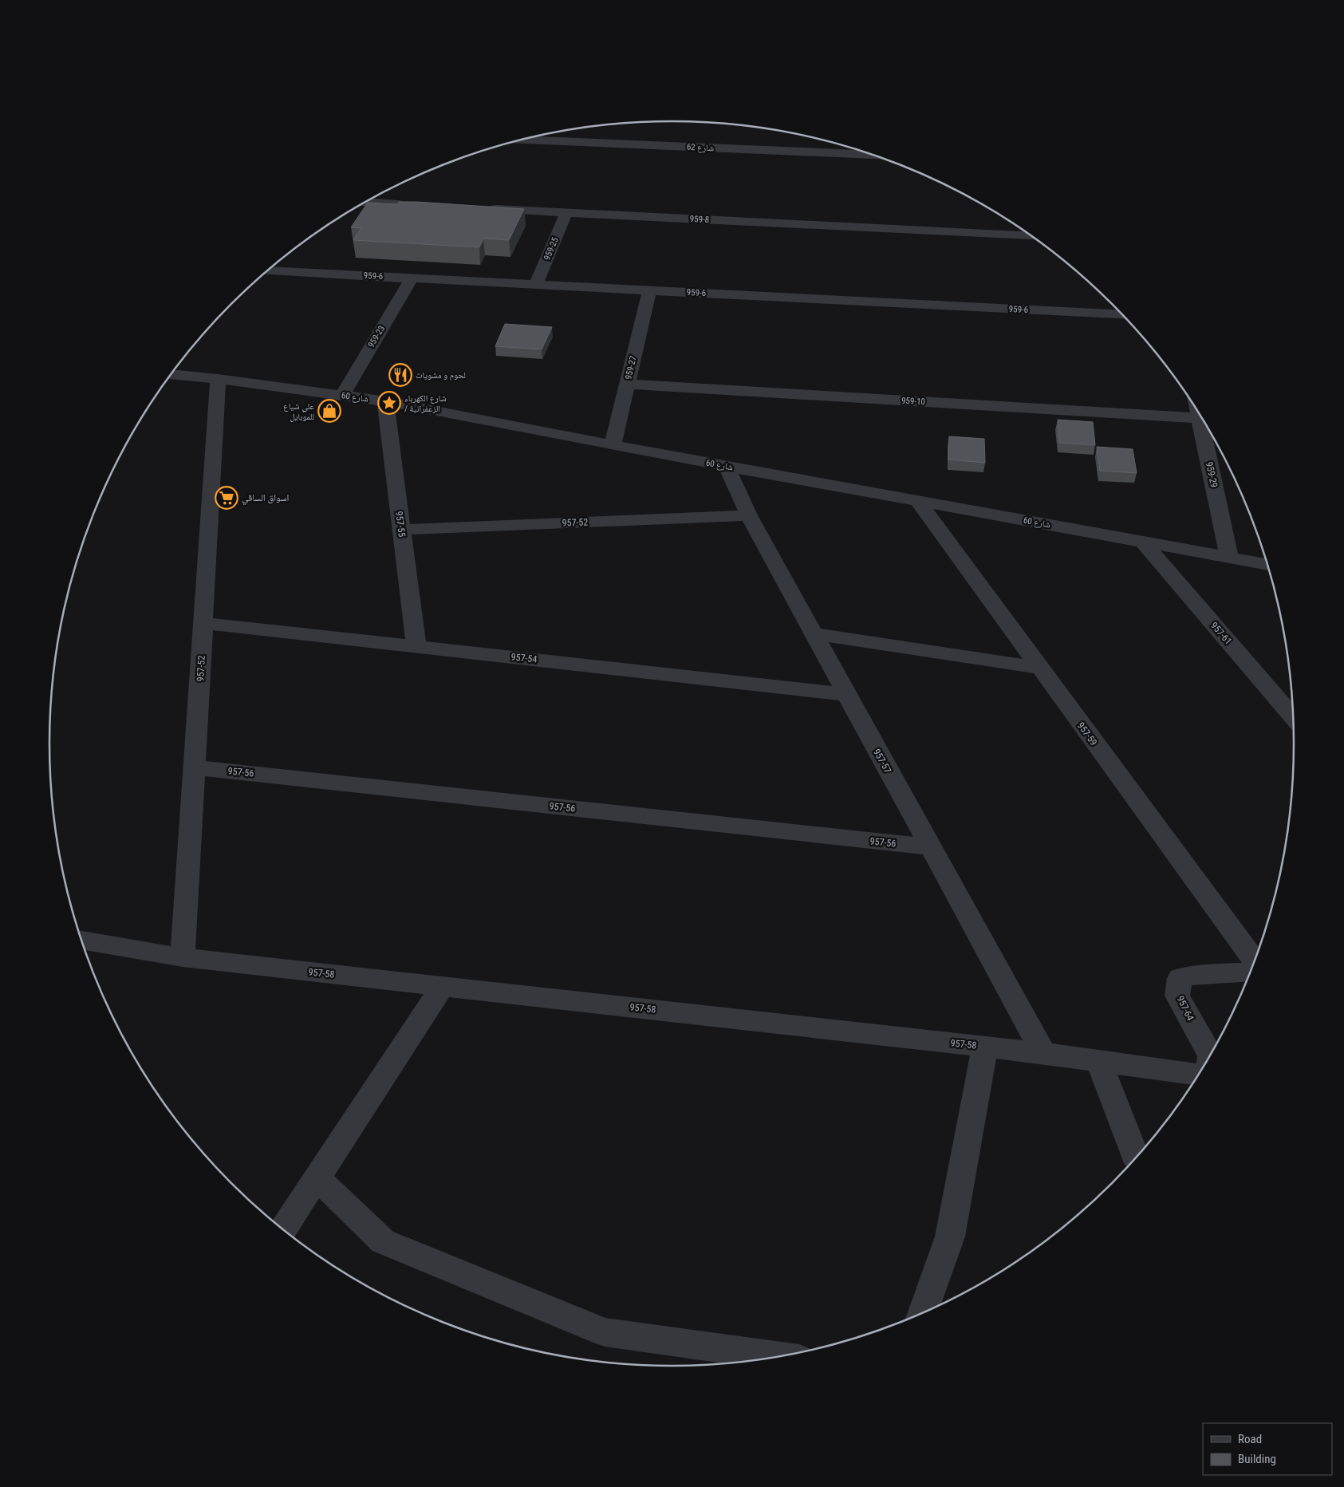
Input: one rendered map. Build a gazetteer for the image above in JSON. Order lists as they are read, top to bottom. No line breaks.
{"streets":{"street":["شارع 62","959-8","959-25","959-6","959-23","959-27","شارع 60","959-10","959-29","957-52","957-55","957-61","957-54","957-59","957-57","957-56","957-58","957-64"]},"crossings":[["959-8","959-25"],["959-25","959-6"],["959-6","959-23"],["959-6","959-27"],["959-23","شارع 60"],["959-27","شارع 60"],["959-27","959-10"],["شارع 60","959-29"],["شارع 60","957-52"],["شارع 60","957-55"],["شارع 60","957-61"],["شارع 60","957-59"],["شارع 60","957-57"],["959-10","959-29"],["957-52","957-55"],["957-52","957-54"],["957-52","957-57"],["957-52","957-56"],["957-52","957-58"],["957-55","957-54"],["957-54","957-57"],["957-57","957-56"],["957-57","957-58"]],"places":{"restaurant":["لحوم و مشويات"],"place":["شارع الكهرباء / الزعفرانية"],"shop":["علي شياع للموبايل"],"supermarket":["اسواق الساقي"]},"legend":["Road","Building"]}
